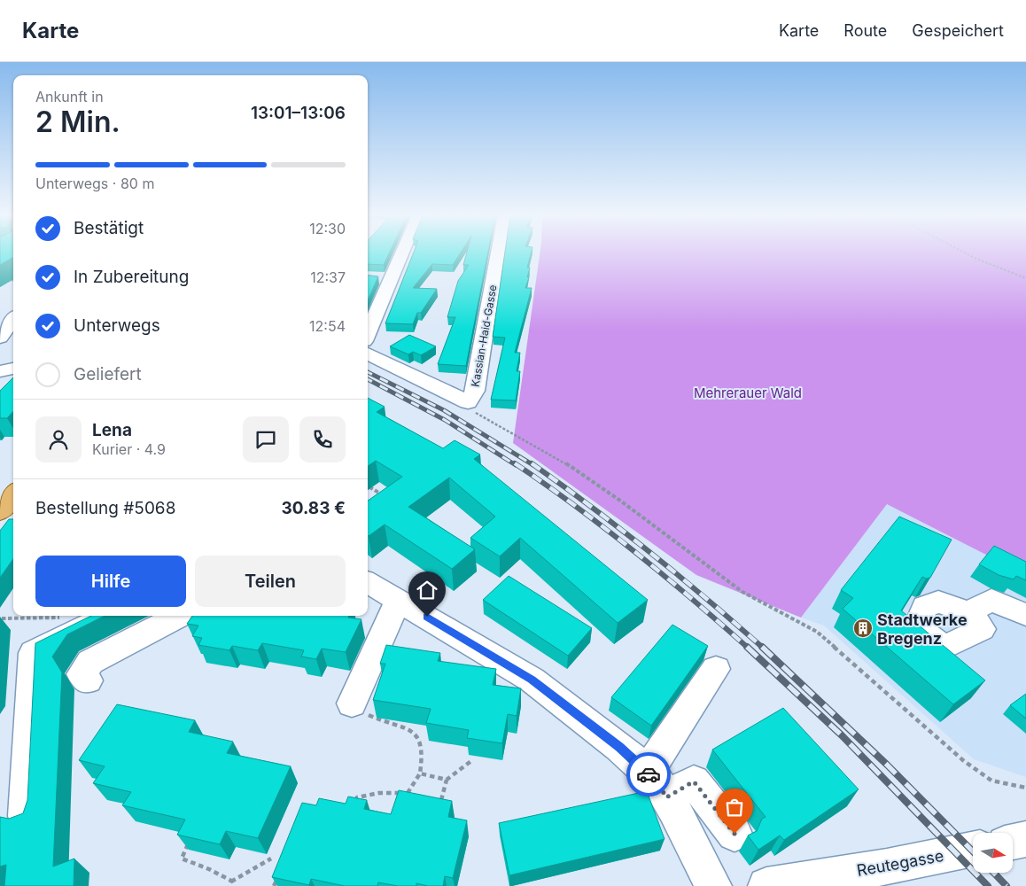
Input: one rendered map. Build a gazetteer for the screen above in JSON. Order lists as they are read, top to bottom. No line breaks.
{"streets":{"street":["Kassian-Haid-Gasse","Reutegasse"]},"parks":["Mehrerauer Wald"],"places":{"building":["Stadtwerke Bregenz"]},"north":"right","page":{"header":"Karte","nav":["Karte","Route","Gespeichert"],"heading":["2 Min.","Ankunft in","13:01–13:06"],"panel":["Lena","Kurier · 4.9","Bestellung #5068","30.83 €"],"bar":"Unterwegs · 80 m","list":[["Bestätigt","12:30"],["In Zubereitung","12:37"],["Unterwegs","12:54"],"Geliefert"],"buttons":["Hilfe","Teilen"]}}
